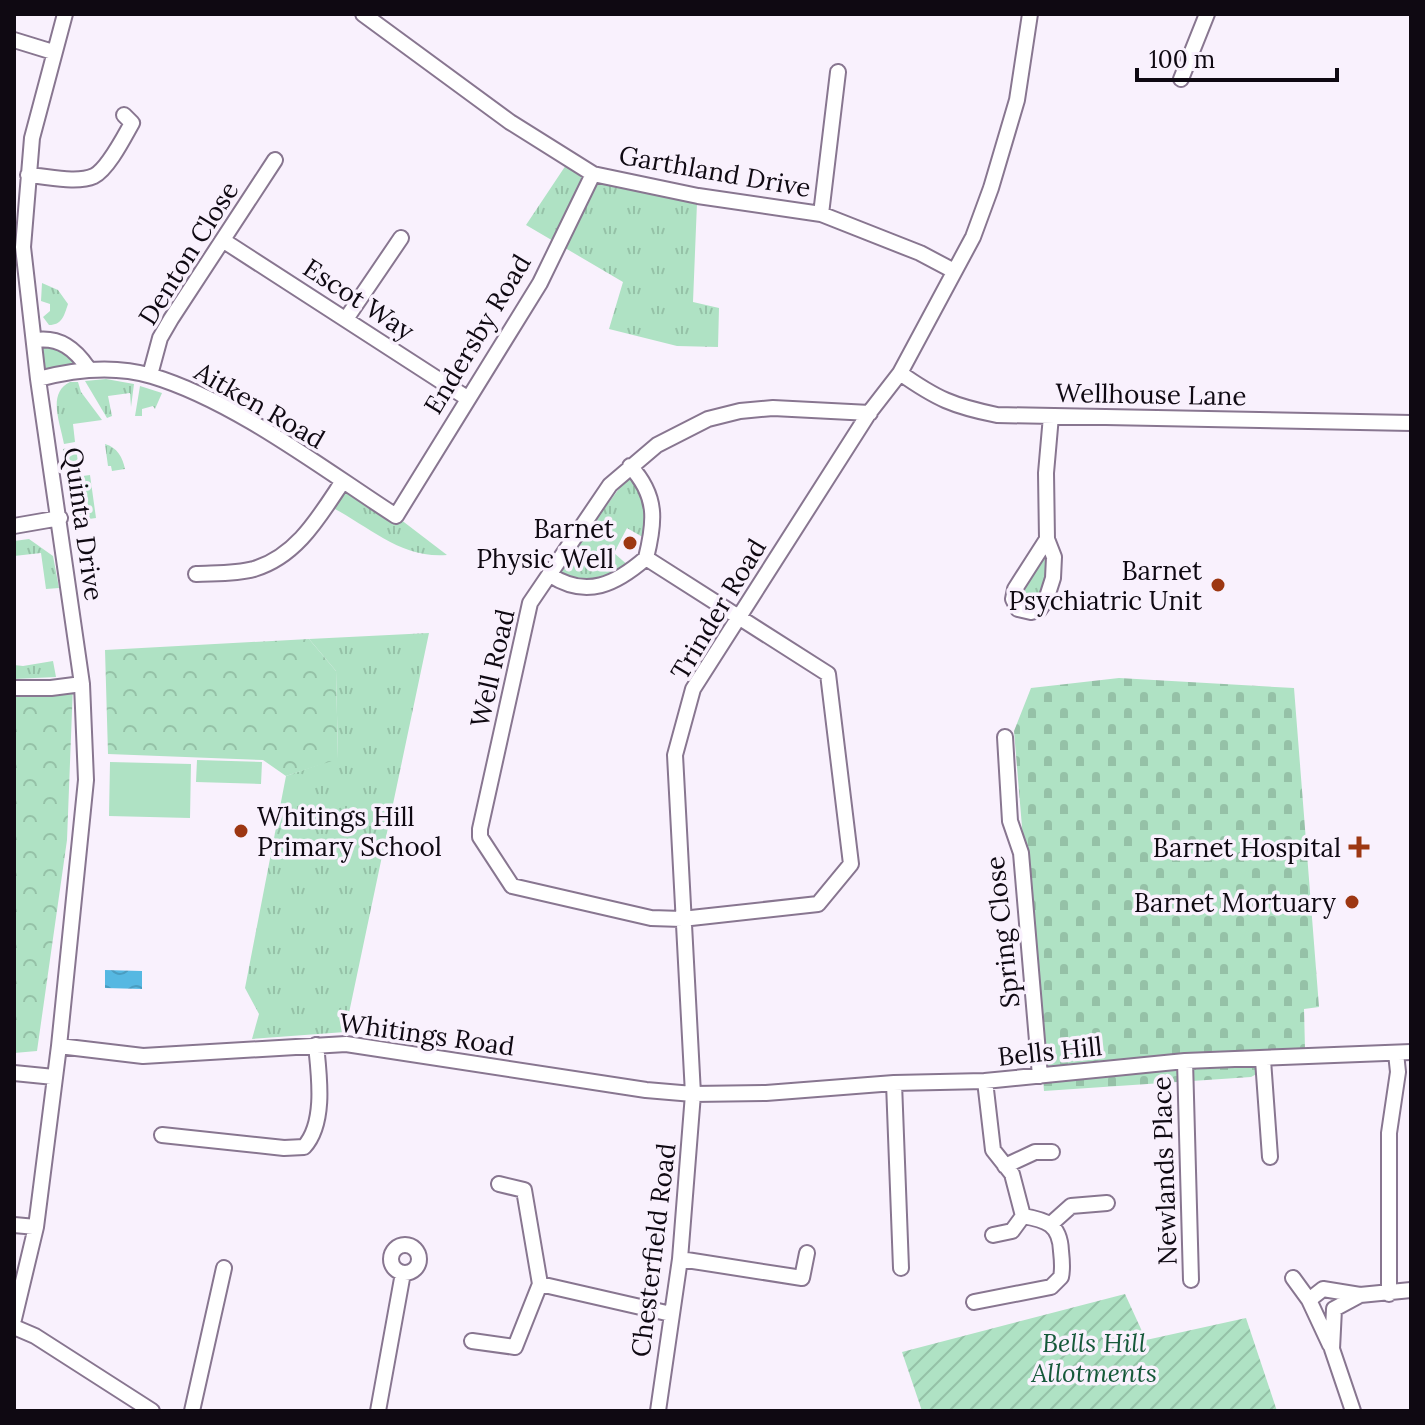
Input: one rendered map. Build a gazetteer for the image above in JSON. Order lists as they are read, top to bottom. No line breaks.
{"streets":{"street":["Garthland Drive","Denton Close","Escot Way","Endersby Road","Wellhouse Lane","Aitken Road","Quinta Drive","Trinder Road","Well Road","Spring Close","Whitings Road","Bells Hill","Newlands Place","Chesterfield Road"]},"crossings":[["Garthland Drive","Endersby Road"],["Garthland Drive","Trinder Road"],["Denton Close","Escot Way"],["Denton Close","Aitken Road"],["Escot Way","Endersby Road"],["Endersby Road","Aitken Road"],["Wellhouse Lane","Trinder Road"],["Aitken Road","Quinta Drive"],["Quinta Drive","Whitings Road"],["Trinder Road","Well Road"],["Trinder Road","Whitings Road"],["Trinder Road","Bells Hill"],["Trinder Road","Chesterfield Road"],["Spring Close","Bells Hill"],["Whitings Road","Bells Hill"],["Whitings Road","Chesterfield Road"],["Bells Hill","Newlands Place"],["Bells Hill","Chesterfield Road"]],"parks":["Bells Hill Allotments"],"places":{"other":["Barnet Physic Well","Barnet Psychiatric Unit","Whitings Hill Primary School","Barnet Mortuary"],"health":["Barnet Hospital"]},"scale_bar":"100 m"}
